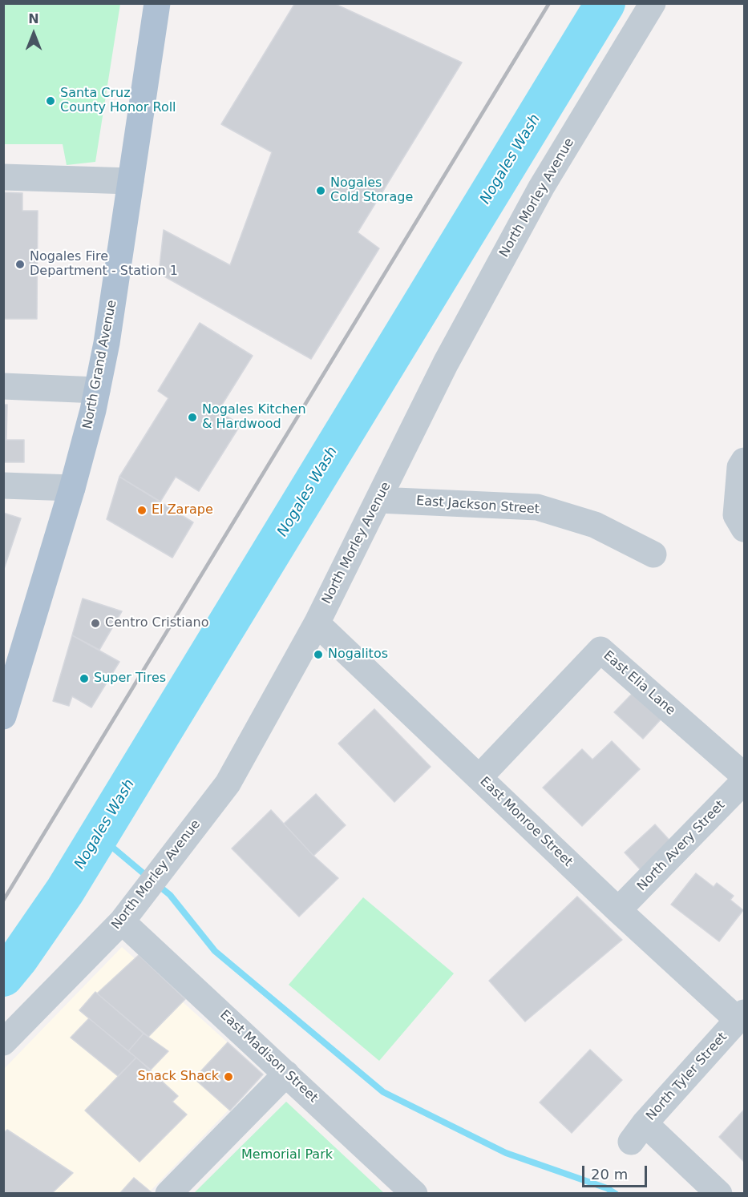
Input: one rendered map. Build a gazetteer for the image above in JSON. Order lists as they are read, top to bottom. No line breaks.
{"streets":{"main road":["North Grand Avenue"],"street":["North Morley Avenue","East Jackson Street","East Elia Lane","East Monroe Street","North Avery Street","East Madison Street","North Tyler Street"]},"crossings":[["North Morley Avenue","East Jackson Street"],["North Morley Avenue","East Monroe Street"],["North Morley Avenue","East Madison Street"],["East Elia Lane","East Monroe Street"],["East Monroe Street","North Avery Street"],["East Monroe Street","North Tyler Street"]],"water":["Nogales Wash"],"parks":["Memorial Park"],"places":["Santa Cruz County Honor Roll","Nogales Cold Storage","Nogales Fire Department - Station 1","Nogales Kitchen & Hardwood","El Zarape","Centro Cristiano","Nogalitos","Super Tires","Snack Shack"],"scale_bar":"20 m","north":"top"}
